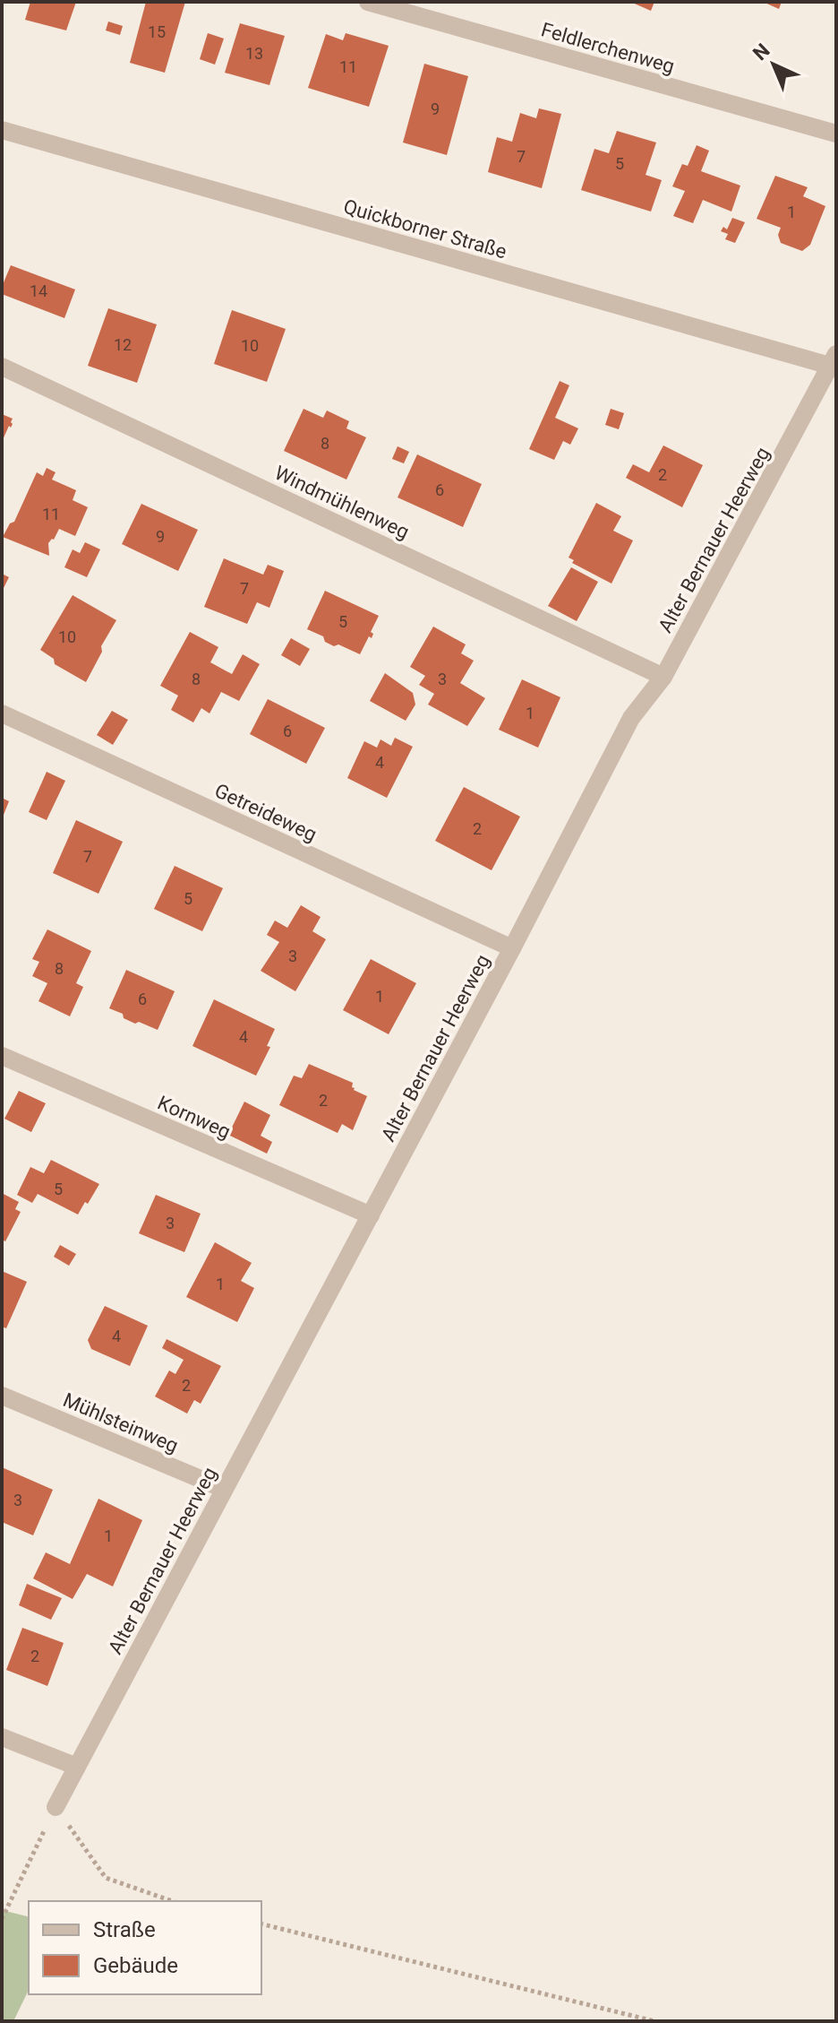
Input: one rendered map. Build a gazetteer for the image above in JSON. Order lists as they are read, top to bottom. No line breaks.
{"streets":{"street":["Feldlerchenweg","Quickborner Straße","Windmühlenweg","Alter Bernauer Heerweg","Getreideweg","Kornweg","Mühlsteinweg"]},"crossings":[["Quickborner Straße","Alter Bernauer Heerweg"],["Windmühlenweg","Alter Bernauer Heerweg"],["Alter Bernauer Heerweg","Getreideweg"],["Alter Bernauer Heerweg","Kornweg"],["Alter Bernauer Heerweg","Mühlsteinweg"]],"house_numbers":["15","13","11","9","7","5","1","14","12","10","8","2","6","11","9","7","5","10","8","3","1","6","4","2","7","5","3","8","1","6","4","2","5","3","1","4","2","3","1","2"],"legend":["Straße","Gebäude"],"north":"top left"}
